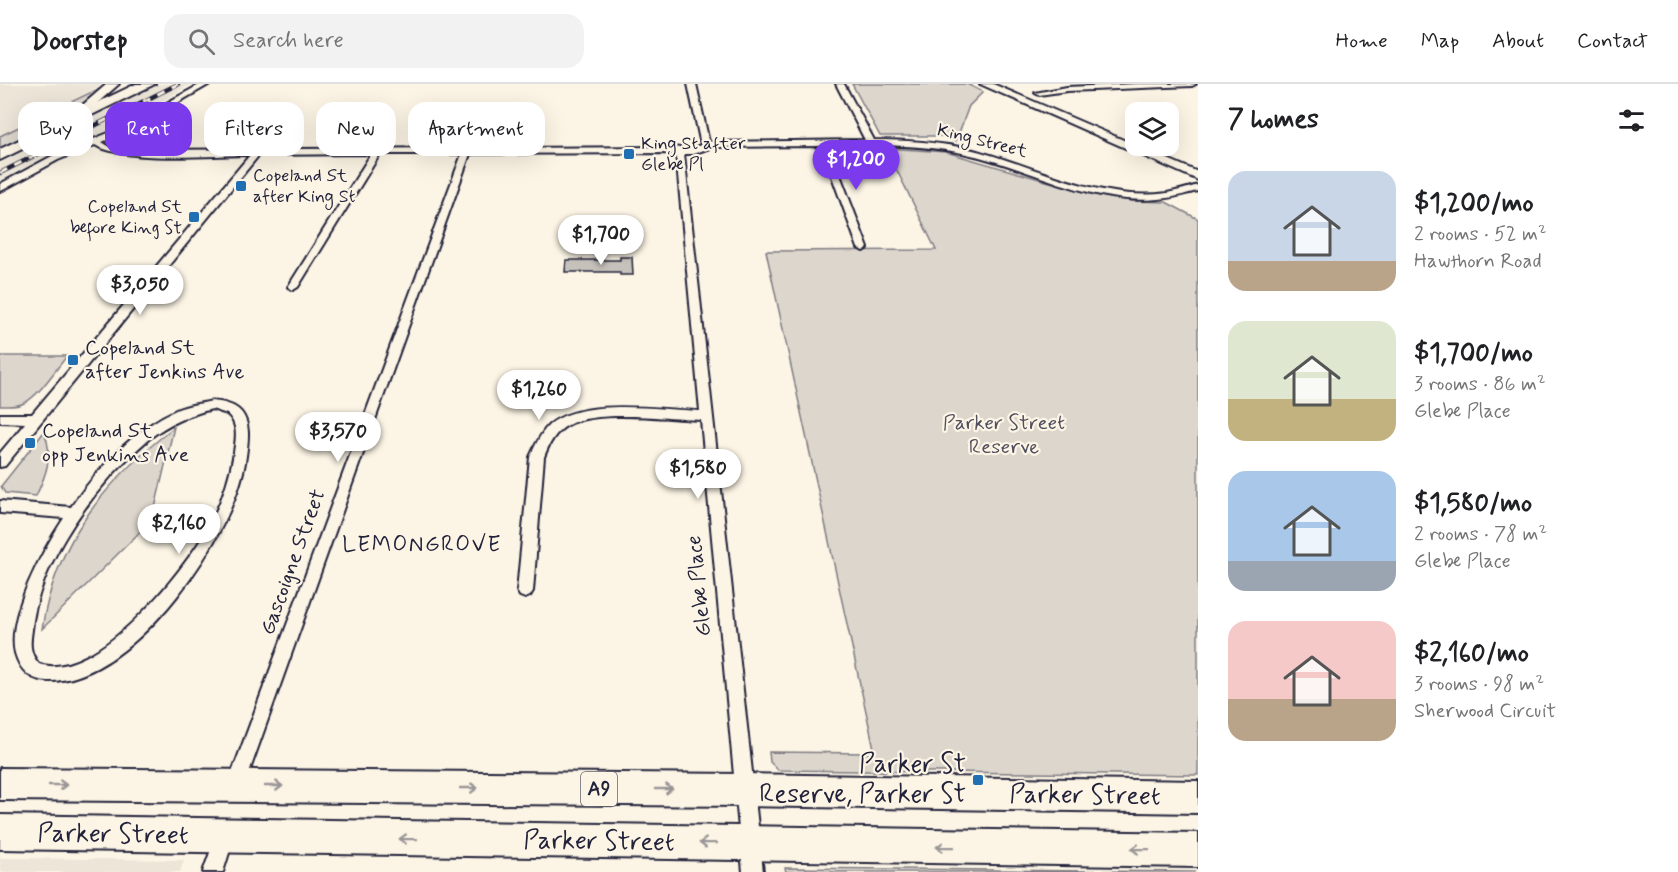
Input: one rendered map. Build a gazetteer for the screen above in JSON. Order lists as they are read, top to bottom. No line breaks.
{"streets":{"highway":["A9","Parker Street"],"street":["King Street","Gascoigne Street","Glebe Place"]},"crossings":[["King Street","Glebe Place"],["Gascoigne Street","Parker Street"],["Glebe Place","Parker Street"]],"districts":["LEMONGROVE"],"parks":["Parker Street Reserve"],"places":{"transit":["King St after Glebe Pl","Copeland St after King St","Copeland St before King St","Copeland St after Jenkins Ave","Copeland St opp Jenkins Ave","Parker St Reserve, Parker St"]},"page":{"header":"Doorstep","search":"Search here","nav":["Home","Map","About","Contact"],"heading":"7 homes","chip":["Buy","Rent","Filters","New","Apartment"],"price":["$1,200","$1,700","$3,050","$1,260","$3,570","$1,580","$2,160"],"list":[{"name":"$1,200/mo","note":"2 rooms · 52 m² · Hawthorn Road"},{"name":"$1,700/mo","note":"3 rooms · 86 m² · Glebe Place"},{"name":"$1,580/mo","note":"2 rooms · 78 m² · Glebe Place"},{"name":"$2,160/mo","note":"3 rooms · 98 m² · Sherwood Circuit"}]}}
